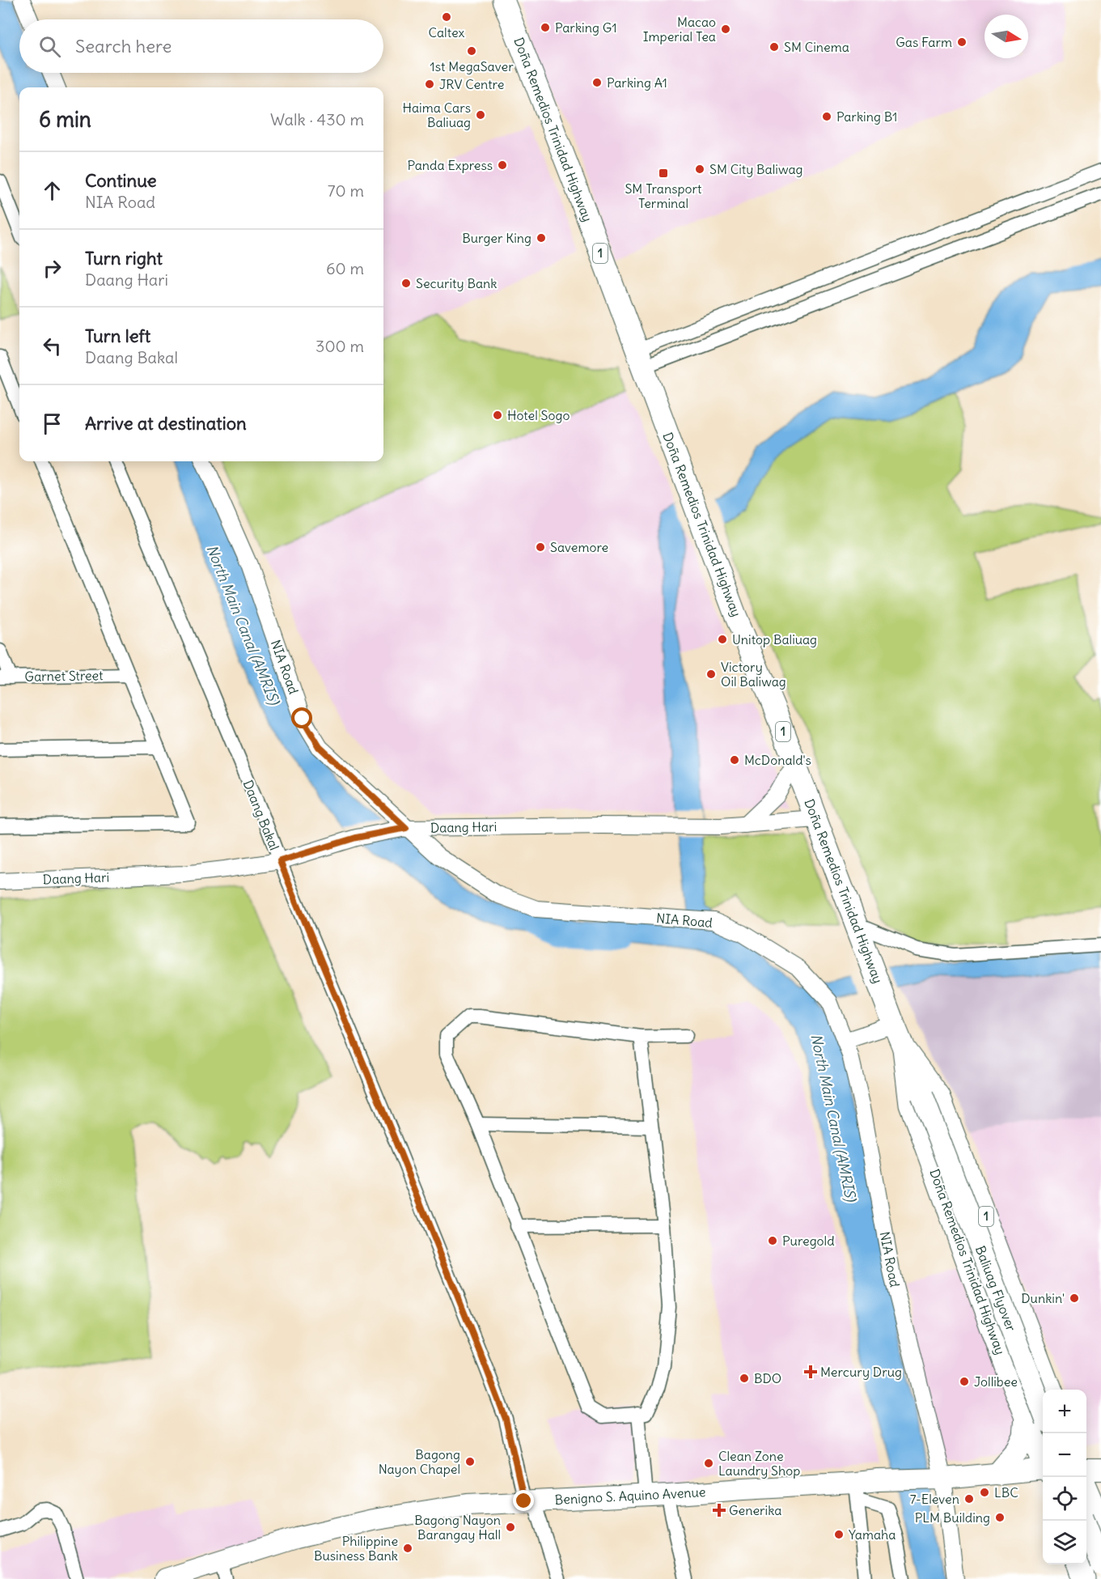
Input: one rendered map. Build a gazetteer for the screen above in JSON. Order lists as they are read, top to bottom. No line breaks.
{"streets":{"highway":["Doña Remedios Trinidad Highway","1","Baliuag Flyover"],"main road":["Benigno S. Aquino Avenue"],"street":["NIA Road","Garnet Street","Daang Bakal","Daang Hari"]},"crossings":[["Doña Remedios Trinidad Highway","Daang Hari"],["Doña Remedios Trinidad Highway","Baliuag Flyover"],["NIA Road","Daang Hari"],["NIA Road","Benigno S. Aquino Avenue"],["Daang Bakal","Daang Hari"],["Daang Bakal","Benigno S. Aquino Avenue"]],"water":["North Main Canal (AMRIS)"],"places":{"other":["Caltex","Parking G1","Macao Imperial Tea","Gas Farm","SM Cinema","1st MegaSaver","Parking A1","JRV Centre","Haima Cars Baliuag","Parking B1","Panda Express","SM City Baliwag","Burger King","Security Bank","Hotel Sogo","Savemore","Unitop Baliuag","Victory Oil Baliwag","McDonald's","Puregold","Dunkin'","BDO","Jollibee","Bagong Nayon Chapel","Clean Zone Laundry Shop","LBC","7-Eleven","PLM Building","Bagong Nayon Barangay Hall","Yamaha","Philippine Business Bank"],"transit":["SM Transport Terminal"],"health":["Mercury Drug","Generika"]},"north":"right","page":{"search":"Search here","heading":["6 min","Walk · 430 m"],"list":[["Continue","NIA Road","70 m"],["Turn right","Daang Hari","60 m"],["Turn left","Daang Bakal","300 m"],"Arrive at destination"],"map_buttons":["+","−"]}}
